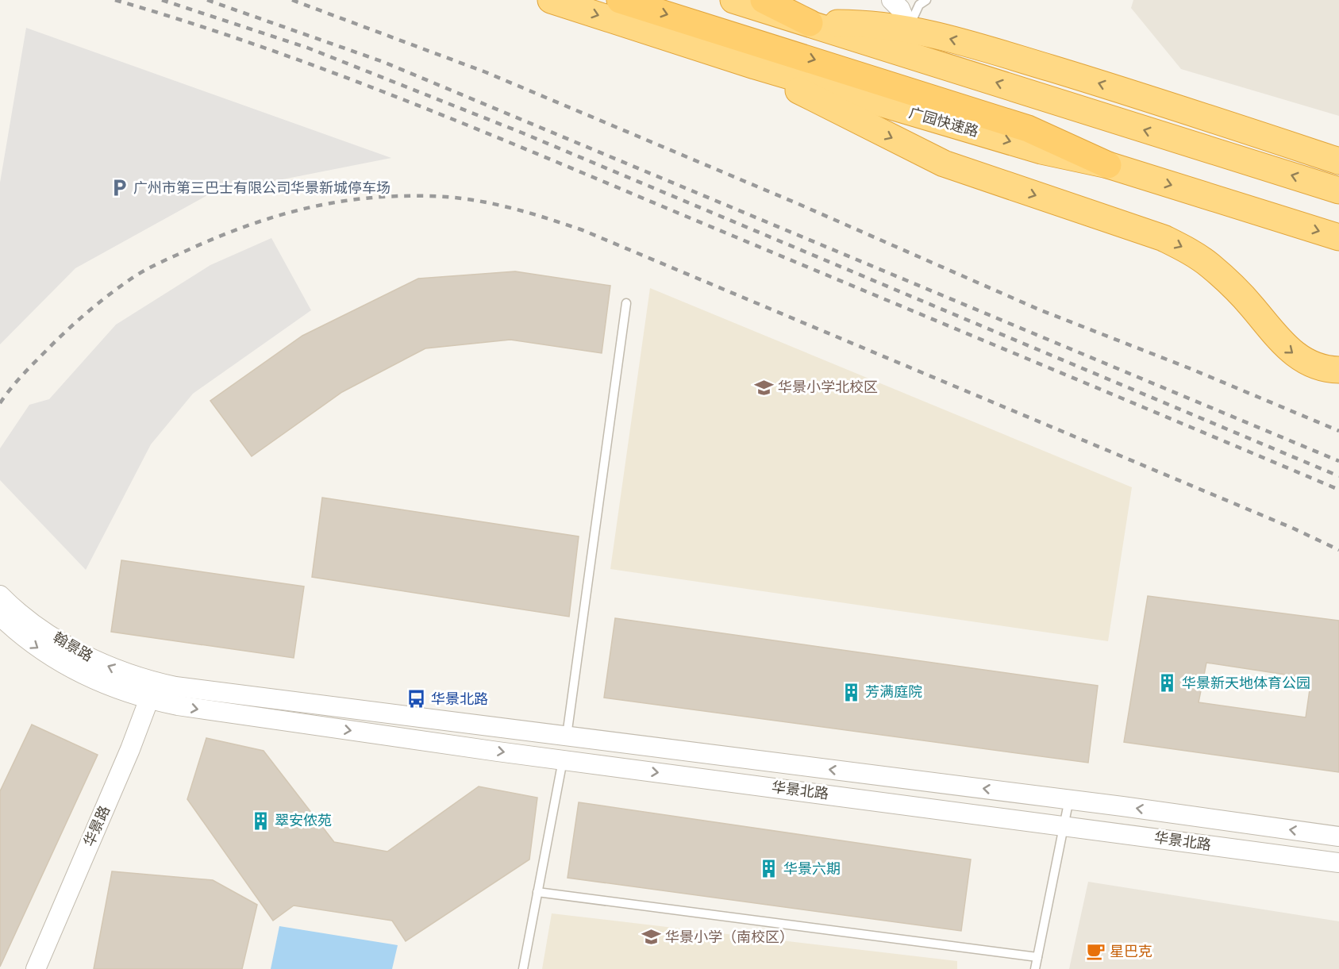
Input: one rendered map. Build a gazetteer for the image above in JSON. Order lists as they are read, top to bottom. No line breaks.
{"streets":{"highway":["广园快速路"],"street":["翰景路","华景北路","华景路"]},"crossings":[["翰景路","华景北路"],["翰景路","华景路"],["华景北路","华景路"]],"places":{"parking":["广州市第三巴士有限公司华景新城停车场"],"school or university":["华景小学北校区","华景小学（南校区）"],"building":["华景新天地体育公园","芳满庭院","翠安侬苑","华景六期"],"bus stop":["华景北路"],"cafe":["星巴克"]}}
